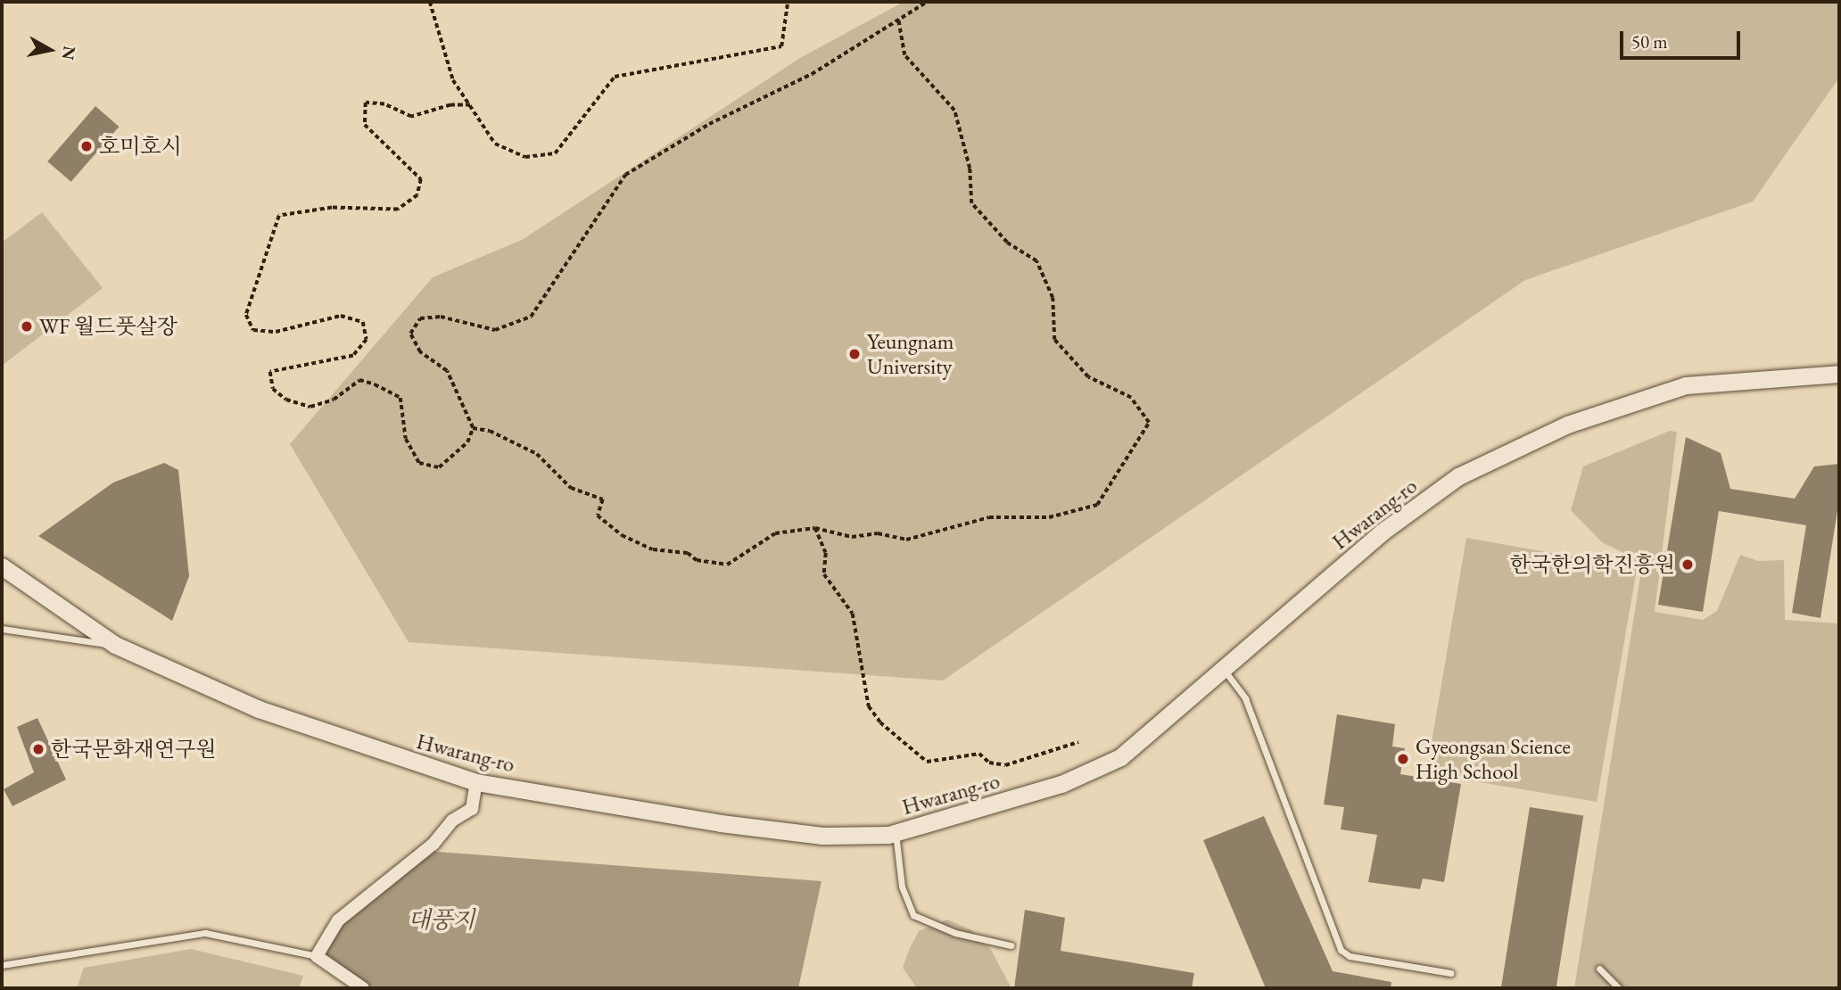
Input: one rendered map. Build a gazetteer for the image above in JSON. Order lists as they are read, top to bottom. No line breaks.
{"streets":{"street":["Hwarang-ro"]},"water":["대풍지"],"places":["호미호시","WF 월드풋살장","Yeungnam University","한국한의학진흥원","한국문화재연구원","Gyeongsan Science High School"],"scale_bar":"50 m","north":"right"}
